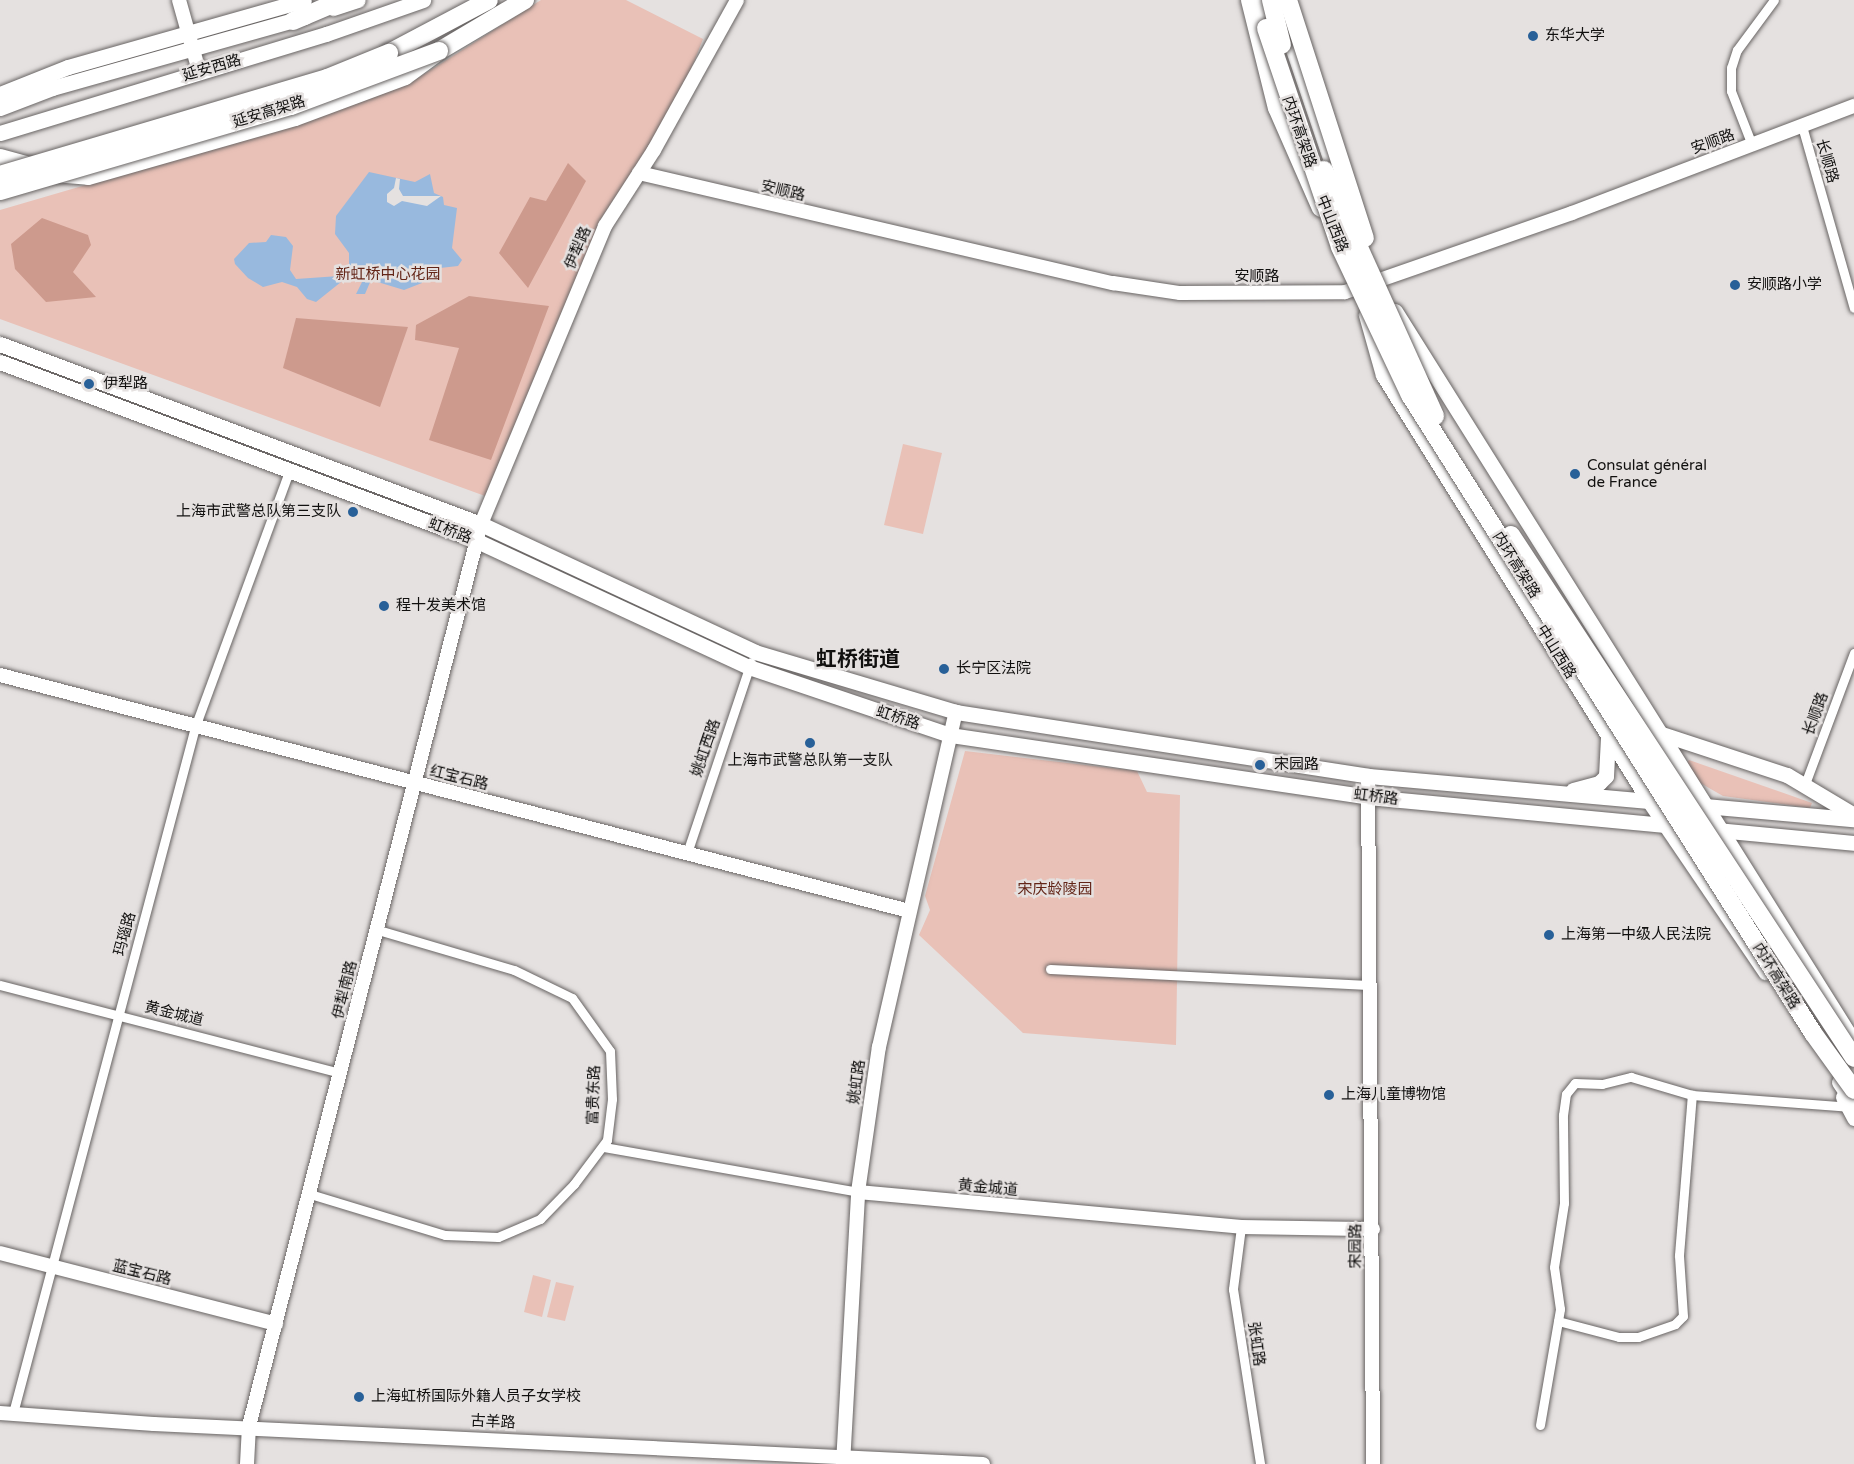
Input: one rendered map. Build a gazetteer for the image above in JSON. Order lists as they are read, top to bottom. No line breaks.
{"streets":{"highway":["延安高架路","内环高架路"],"main road":["延安西路","中山西路","虹桥路"],"street":["安顺路","长顺路","伊犁路","姚虹西路","红宝石路","玛瑙路","伊犁南路","黄金城道","姚虹路","富贵东路","宋园路","蓝宝石路","张虹路","古羊路"]},"crossings":[["内环高架路","中山西路"],["安顺路","长顺路"],["安顺路","中山西路"],["安顺路","伊犁路"],["中山西路","虹桥路"],["伊犁路","虹桥路"],["伊犁路","伊犁南路"],["虹桥路","姚虹西路"],["虹桥路","玛瑙路"],["虹桥路","伊犁南路"],["虹桥路","姚虹路"],["虹桥路","宋园路"],["姚虹西路","红宝石路"],["红宝石路","玛瑙路"],["红宝石路","伊犁南路"],["红宝石路","姚虹路"],["玛瑙路","黄金城道"],["玛瑙路","蓝宝石路"],["玛瑙路","古羊路"],["伊犁南路","黄金城道"],["伊犁南路","富贵东路"],["伊犁南路","蓝宝石路"],["伊犁南路","古羊路"],["黄金城道","姚虹路"],["黄金城道","富贵东路"],["黄金城道","宋园路"],["黄金城道","张虹路"],["姚虹路","古羊路"]],"districts":["虹桥街道"],"parks":["新虹桥中心花园","宋庆龄陵园"],"places":["东华大学","安顺路小学","伊犁路","Consulat général de France","上海市武警总队第三支队","程十发美术馆","长宁区法院","上海市武警总队第一支队","宋园路","上海第一中级人民法院","上海儿童博物馆","上海虹桥国际外籍人员子女学校"]}
